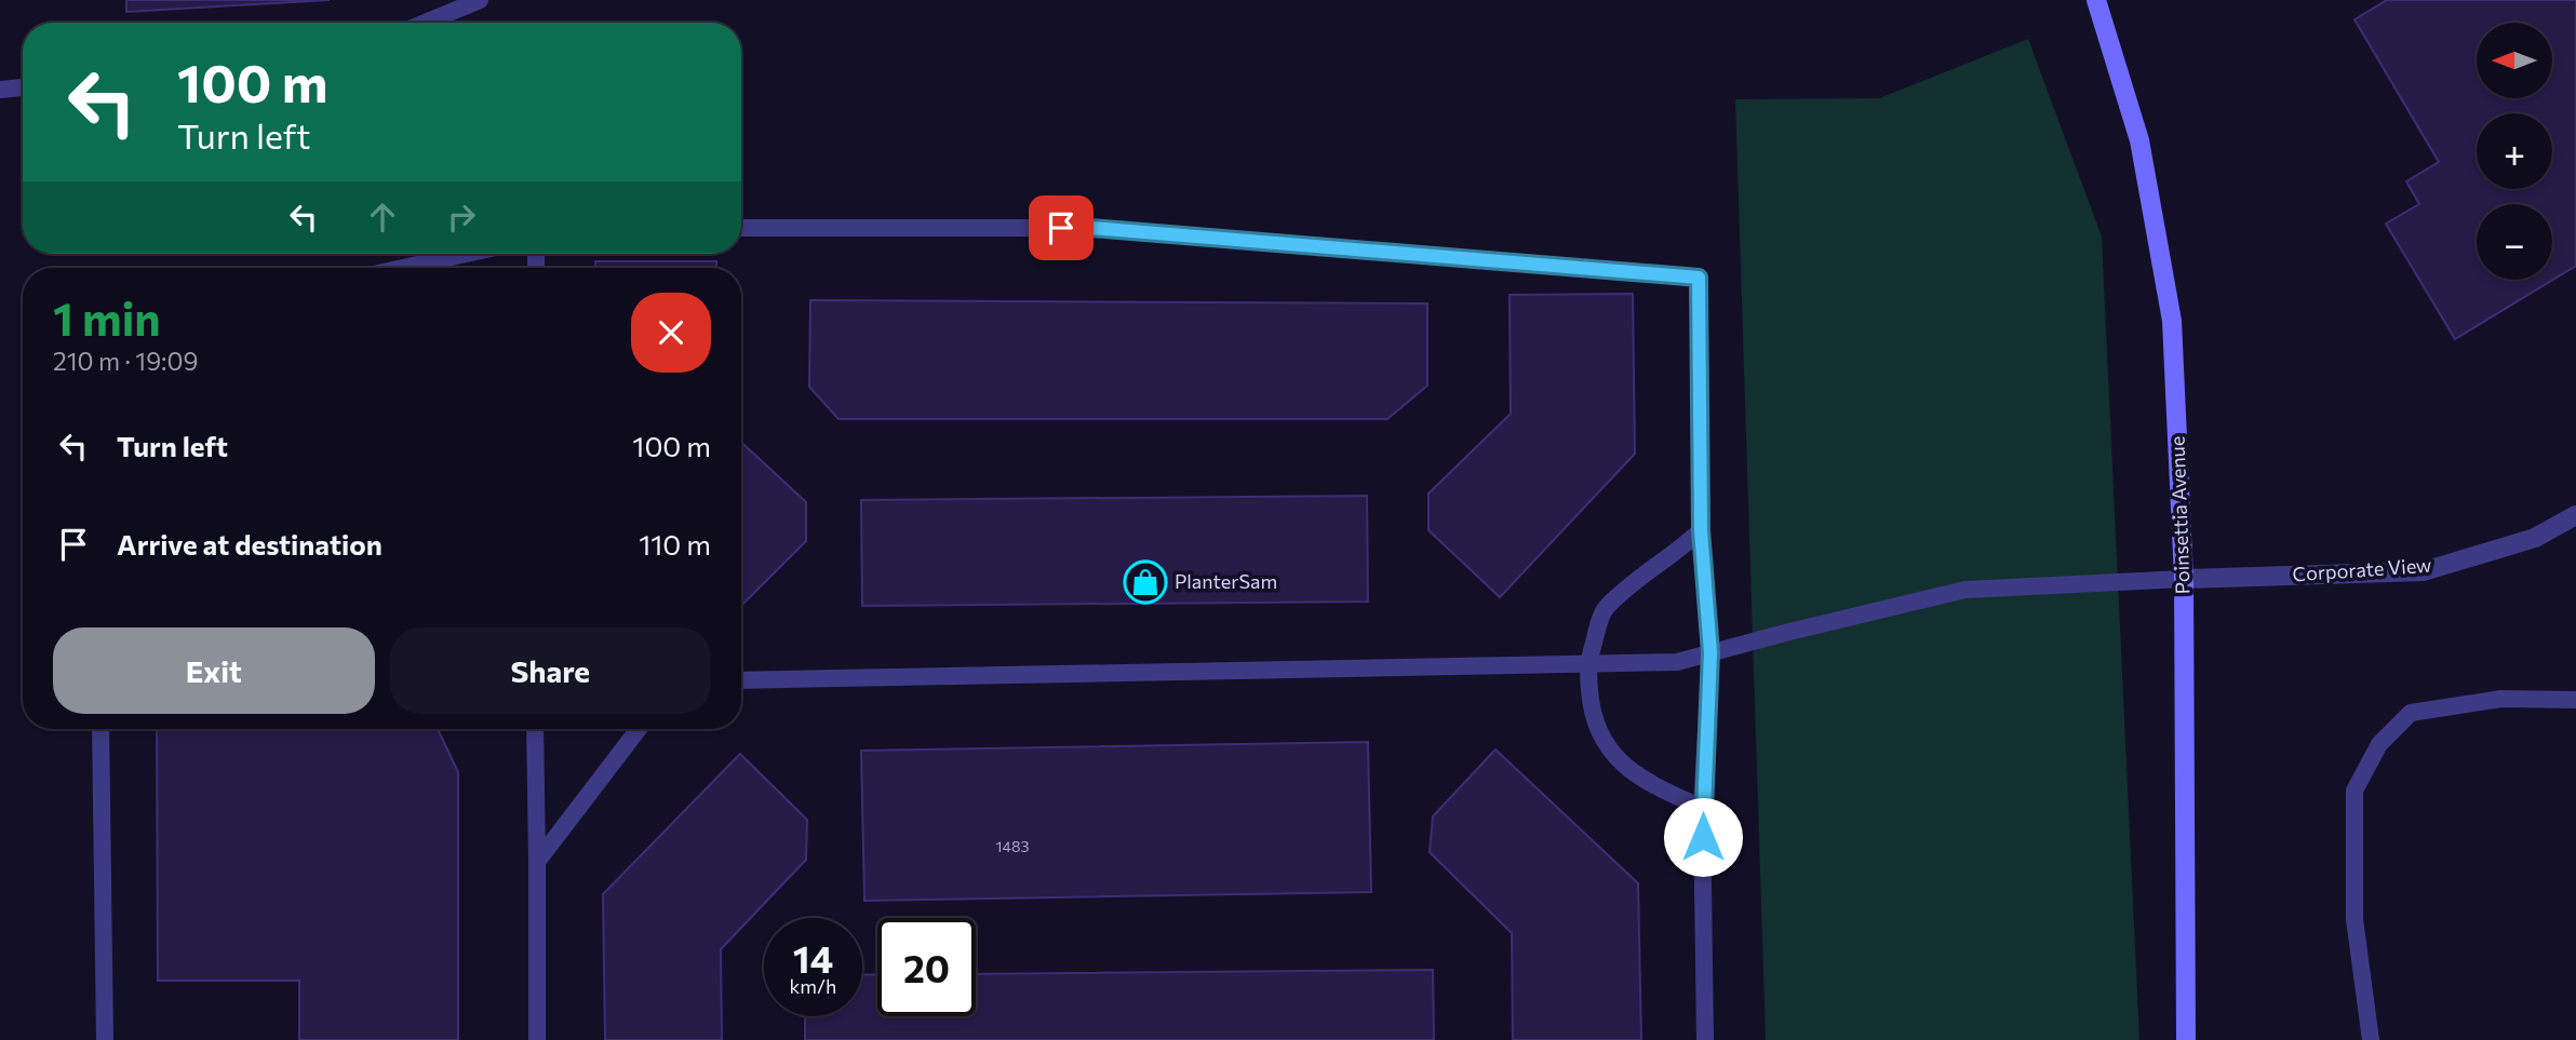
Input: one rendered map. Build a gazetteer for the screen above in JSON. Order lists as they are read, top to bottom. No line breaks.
{"streets":{"main road":["Poinsettia Avenue"],"street":["Corporate View"]},"crossings":[["Poinsettia Avenue","Corporate View"]],"places":{"shop":["PlanterSam"]},"house_numbers":["1483"],"north":"left","page":{"map_buttons":["+","−"],"turn":["100 m","Turn left"],"heading":["1 min","210 m · 19:09"],"list":[{"name":"Turn left","value":"100 m"},{"name":"Arrive at destination","value":"110 m"}],"buttons":["Exit","Share"],"speed":"14 km/h","limit":"20"}}
